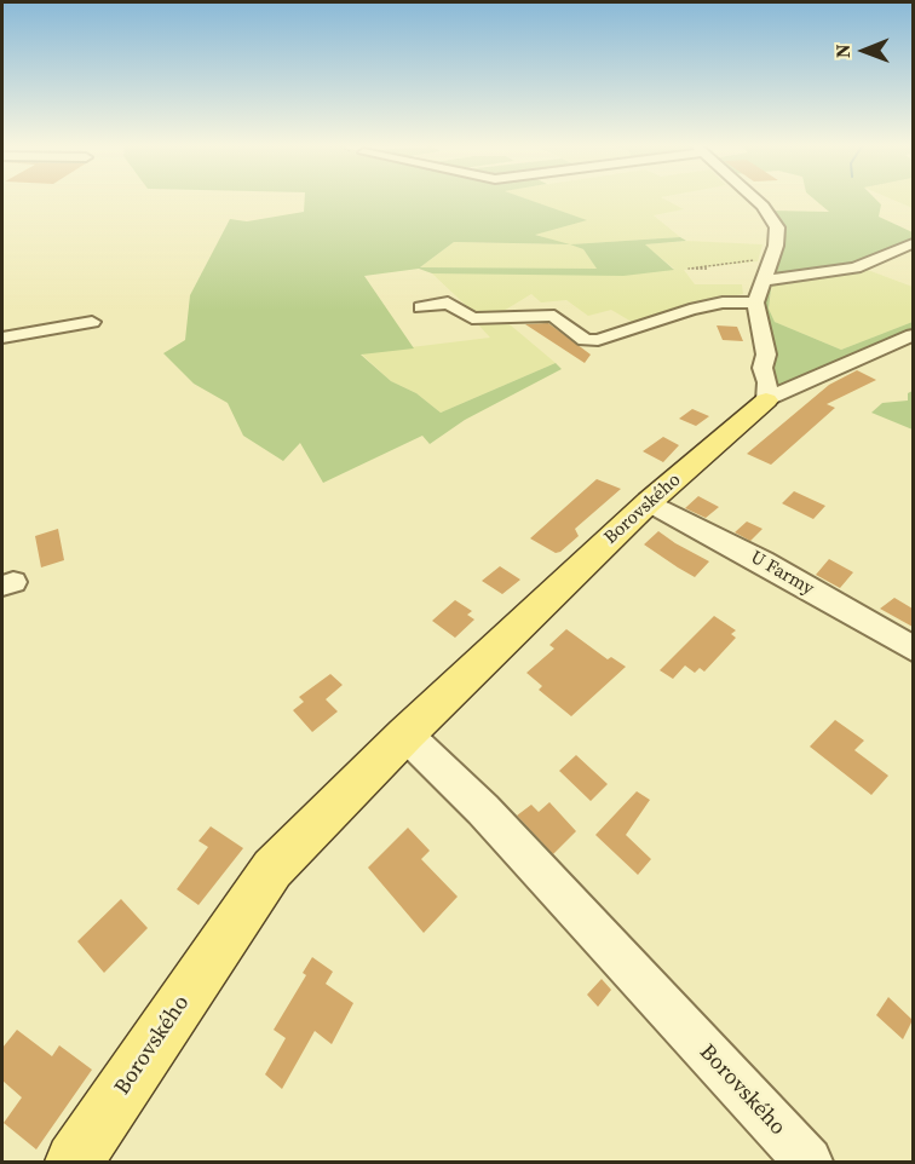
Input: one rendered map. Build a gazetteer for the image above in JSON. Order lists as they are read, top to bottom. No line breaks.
{"streets":{"main road":["Borovského"],"street":["U Farmy"]},"crossings":[["Borovského","U Farmy"]],"north":"left"}
